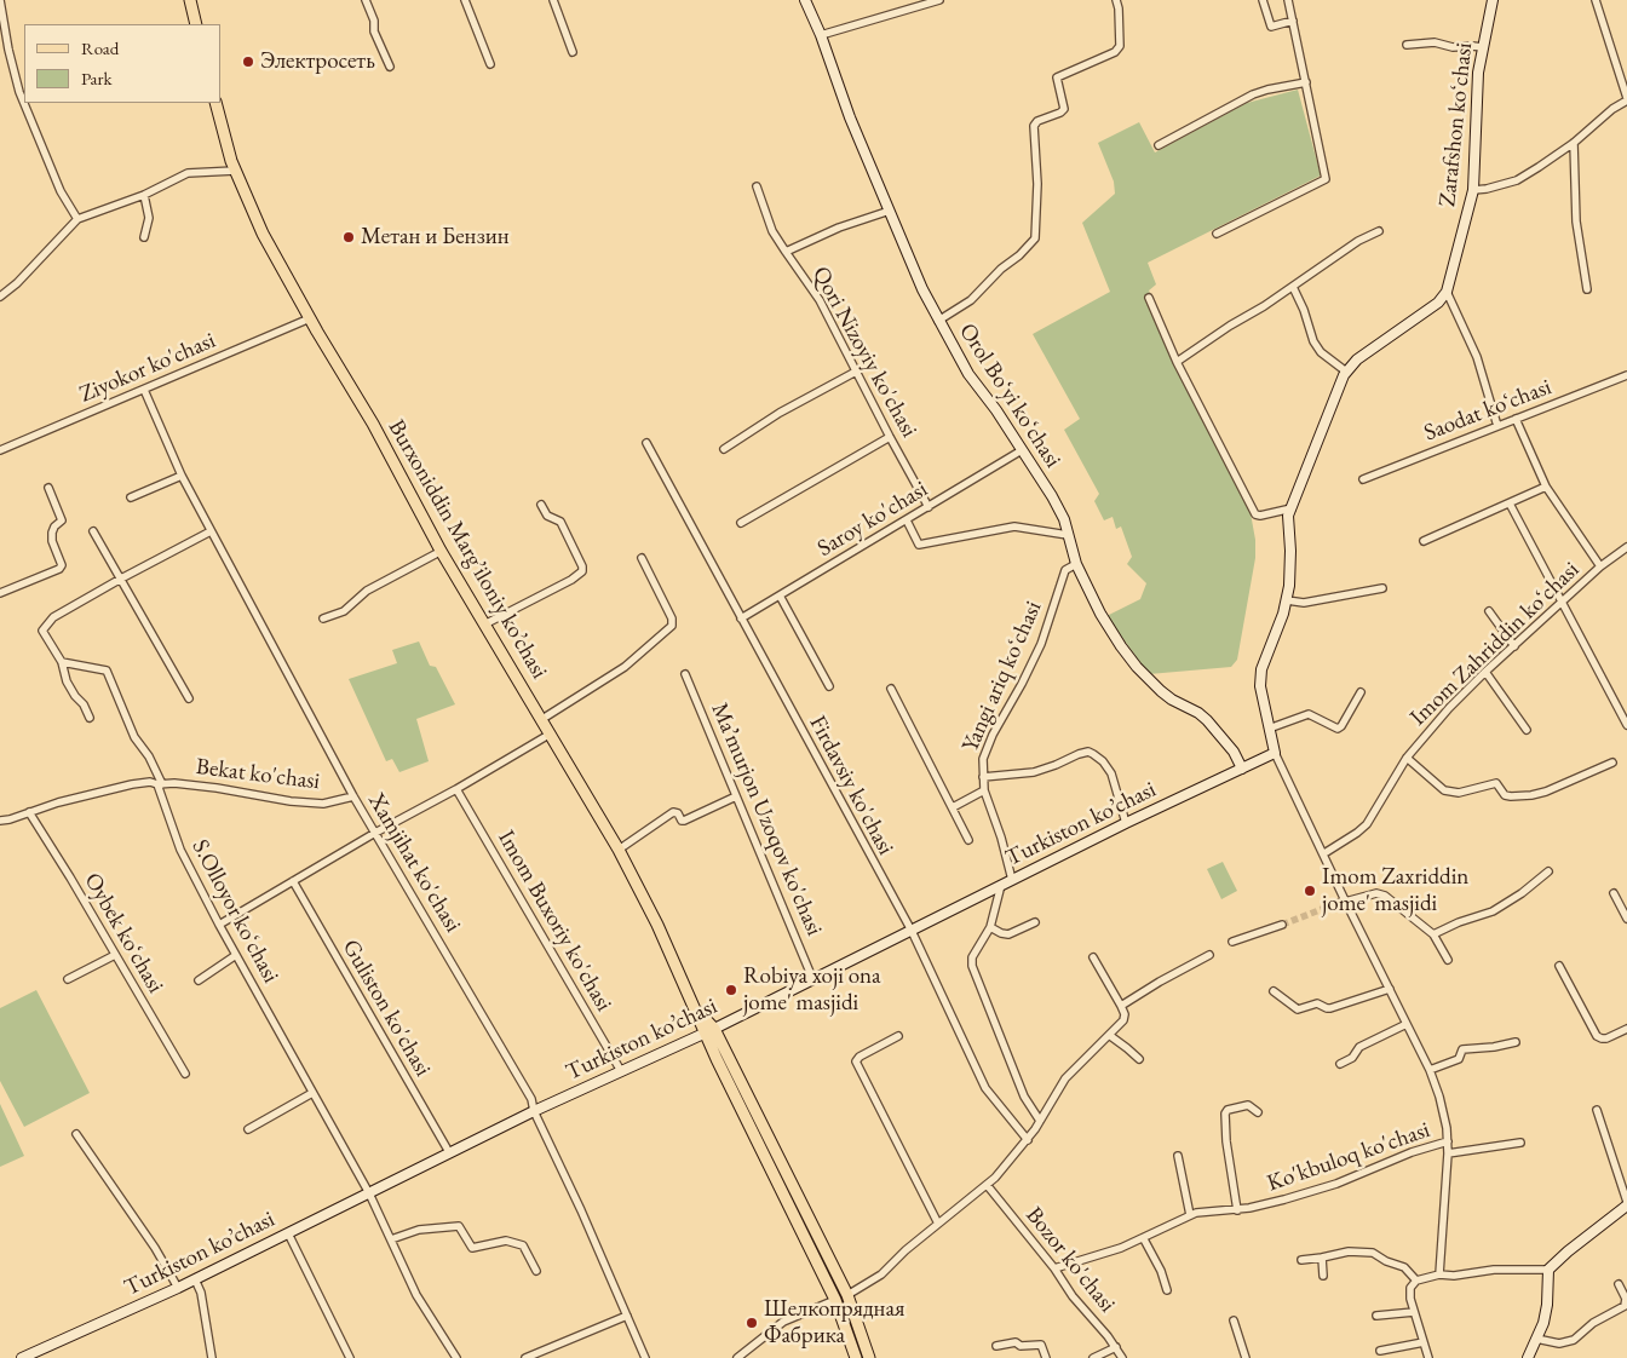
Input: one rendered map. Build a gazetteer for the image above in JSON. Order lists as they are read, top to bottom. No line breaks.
{"streets":{"main road":["Zarafshon koʻchasi","Orol Boʻyi koʻchasi","Burxoniddin Marg’iloniy ko’chasi","Turkiston ko’chasi"],"street":["Qori Nizoyiy ko'chasi","Ziyokor ko'chasi","Saodat koʻchasi","Saroy ko'chasi","Imom Zahriddin koʻchasi","Yangi ariq koʻchasi","Bekat ko'chasi","Firdavsiy ko'chasi","Maʼmurjon Uzoqov ko'chasi","Xamjihat ko'chasi","S.Olloyor koʻchasi","Imom Buxoriy ko'chasi","Oybek koʻchasi","Guliston ko'chasi","Ko'kbuloq ko'chasi","Bozor ko'chasi"]},"crossings":[["Qori Nizoyiy ko'chasi","Orol Boʻyi koʻchasi"],["Qori Nizoyiy ko'chasi","Saroy ko'chasi"],["Ziyokor ko'chasi","Burxoniddin Marg’iloniy ko’chasi"],["Ziyokor ko'chasi","Xamjihat ko'chasi"],["Orol Boʻyi koʻchasi","Saroy ko'chasi"],["Orol Boʻyi koʻchasi","Yangi ariq koʻchasi"],["Orol Boʻyi koʻchasi","Turkiston ko’chasi"],["Saroy ko'chasi","Firdavsiy ko'chasi"],["Burxoniddin Marg’iloniy ko’chasi","Turkiston ko’chasi"],["Yangi ariq koʻchasi","Turkiston ko’chasi"],["Bekat ko'chasi","Xamjihat ko'chasi"],["Bekat ko'chasi","S.Olloyor koʻchasi"],["Firdavsiy ko'chasi","Turkiston ko’chasi"],["Maʼmurjon Uzoqov ko'chasi","Turkiston ko’chasi"],["Turkiston ko’chasi","Xamjihat ko'chasi"],["Turkiston ko’chasi","S.Olloyor koʻchasi"],["Turkiston ko’chasi","Imom Buxoriy ko'chasi"],["Turkiston ko’chasi","Guliston ko'chasi"],["Ko'kbuloq ko'chasi","Bozor ko'chasi"]],"places":["Электросеть","Метан и Бензин","Imom Zaxriddin jome' masjidi","Robiya xoji ona jome' masjidi","Шелкопрядная Фабрика"],"legend":["Road","Park"]}
